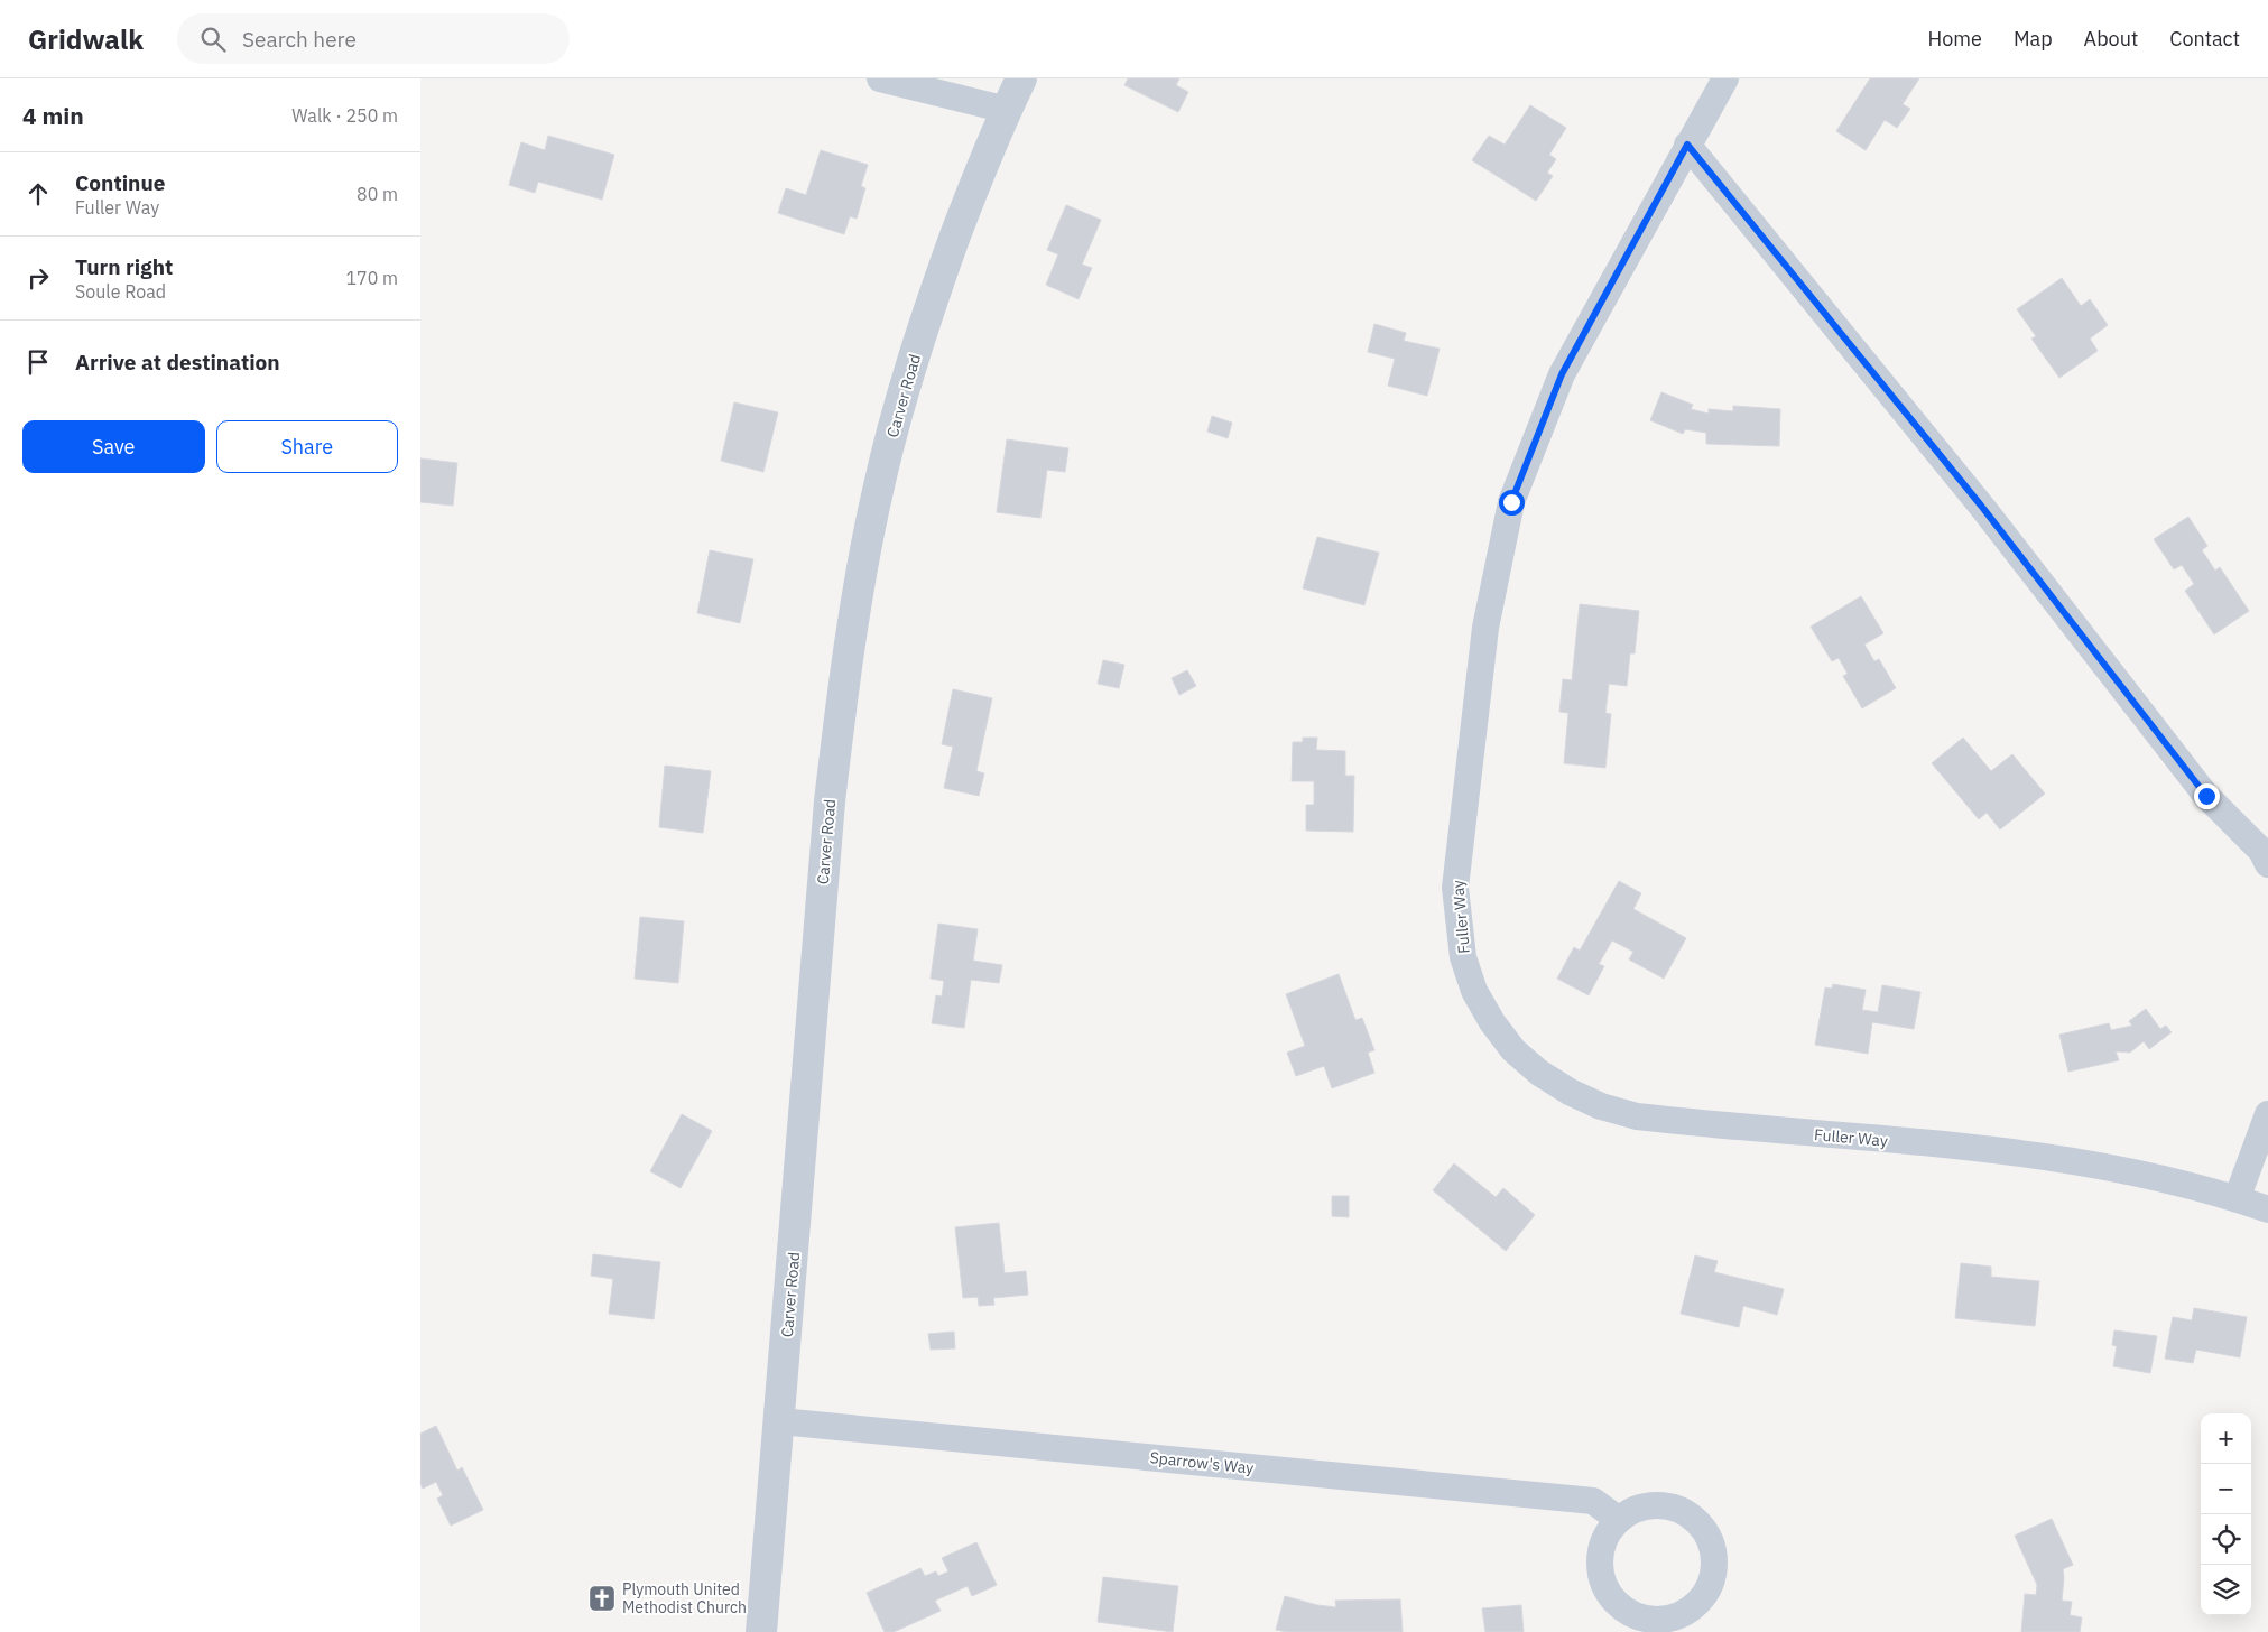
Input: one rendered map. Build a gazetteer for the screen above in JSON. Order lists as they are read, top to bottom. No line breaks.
{"streets":{"street":["Carver Road","Fuller Way","Sparrow's Way"]},"crossings":[["Carver Road","Sparrow's Way"]],"places":{"church":["Plymouth United Methodist Church"]},"page":{"header":"Gridwalk","search":"Search here","nav":["Home","Map","About","Contact"],"heading":["4 min","Walk · 250 m"],"list":[["Continue","Fuller Way","80 m"],["Turn right","Soule Road","170 m"],"Arrive at destination"],"buttons":["Save","Share"],"map_buttons":["+","−"]}}
